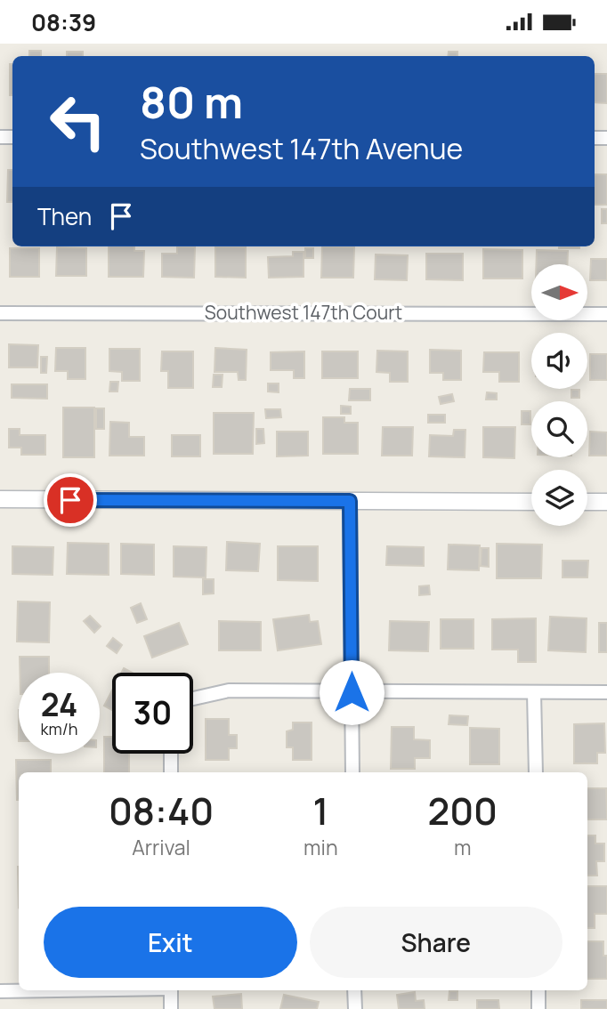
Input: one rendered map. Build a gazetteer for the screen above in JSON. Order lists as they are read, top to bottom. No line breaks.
{"streets":{"street":["Southwest 147th Court"]},"north":"right","page":{"status":"08:39","turn":["80 m","Southwest 147th Avenue"],"then":"Then","speed":"24 km/h","limit":"30","eta":["08:40","Arrival","1","min","200","m"],"buttons":["Exit","Share"]}}
